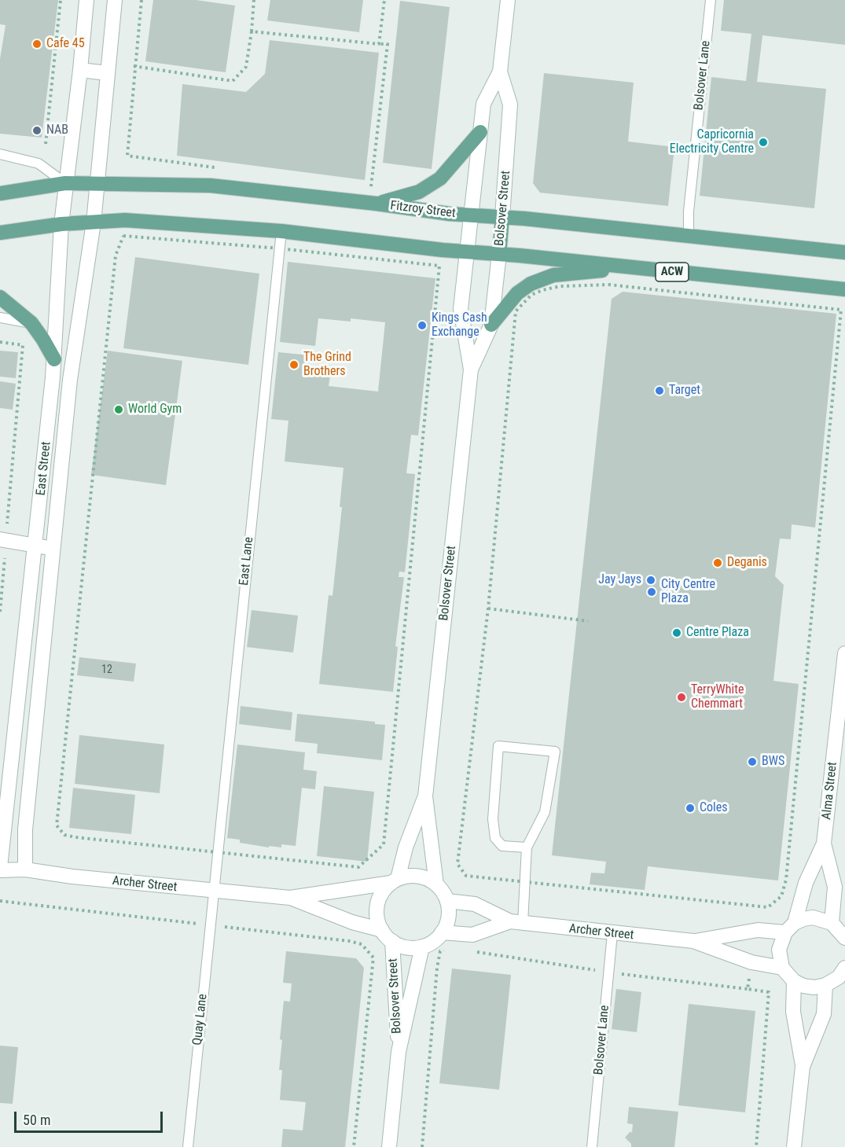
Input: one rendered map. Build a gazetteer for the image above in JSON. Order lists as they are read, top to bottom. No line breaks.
{"streets":{"main road":["Bolsover Street","Fitzroy Street","ACW"],"street":["East Street","Alma Street","Archer Street"],"lane":["Bolsover Lane","East Lane","Quay Lane"]},"crossings":[["Bolsover Lane","Fitzroy Street"],["Bolsover Lane","Archer Street"],["Bolsover Street","Fitzroy Street"],["Bolsover Street","ACW"],["Bolsover Street","Archer Street"],["Fitzroy Street","East Street"],["East Street","Archer Street"],["East Lane","Archer Street"],["East Lane","Quay Lane"],["Alma Street","Archer Street"],["Archer Street","Quay Lane"]],"places":["Cafe 45","NAB","Capricornia Electricity Centre","Kings Cash Exchange","The Grind Brothers","Target","World Gym","Deganis","Jay Jays","City Centre Plaza","Centre Plaza","TerryWhite Chemmart","BWS","Coles"],"house_numbers":["12"],"scale_bar":"50 m"}
